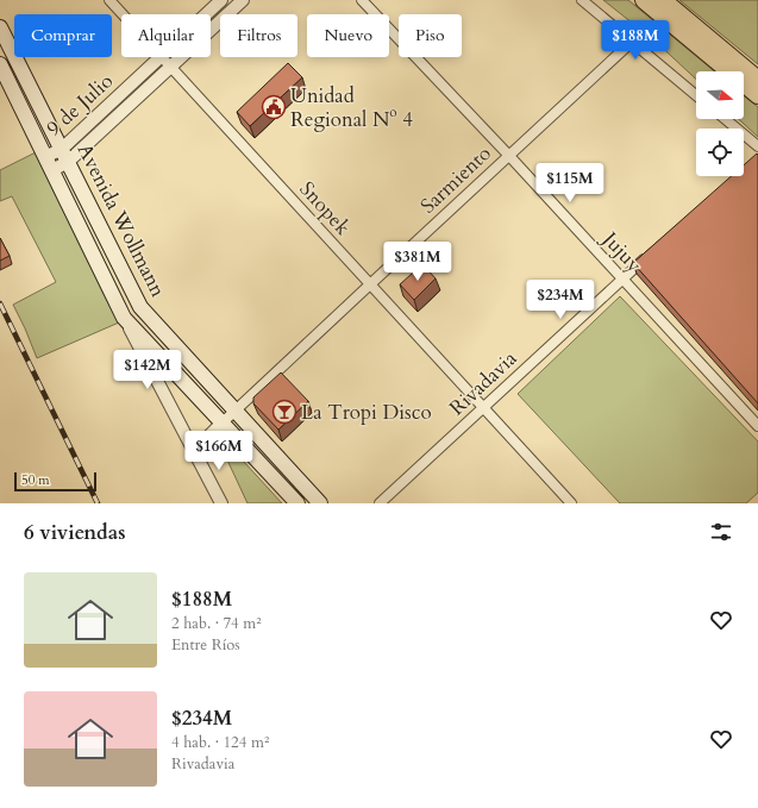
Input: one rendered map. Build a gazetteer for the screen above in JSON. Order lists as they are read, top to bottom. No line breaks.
{"streets":{"main road":["Avenida Wollmann"],"street":["9 de Julio","Sarmiento","Snopek","Jujuy","Rivadavia"]},"crossings":[["9 de Julio","Snopek"],["9 de Julio","Avenida Wollmann"],["Sarmiento","Snopek"],["Sarmiento","Avenida Wollmann"],["Sarmiento","Jujuy"],["Snopek","Rivadavia"],["Jujuy","Rivadavia"]],"places":{"public building":["Unidad Regional Nº 4"],"bar":["La Tropi Disco"]},"scale_bar":"50 m","north":"right","page":{"chip":["Comprar","Alquilar","Filtros","Nuevo","Piso"],"price":["$188M","$115M","$381M","$234M","$142M","$166M"],"scale":"50 m","heading":"6 viviendas","list":[{"name":"$188M","note":"2 hab. · 74 m² · Entre Ríos"},{"name":"$234M","note":"4 hab. · 124 m² · Rivadavia"}]}}
